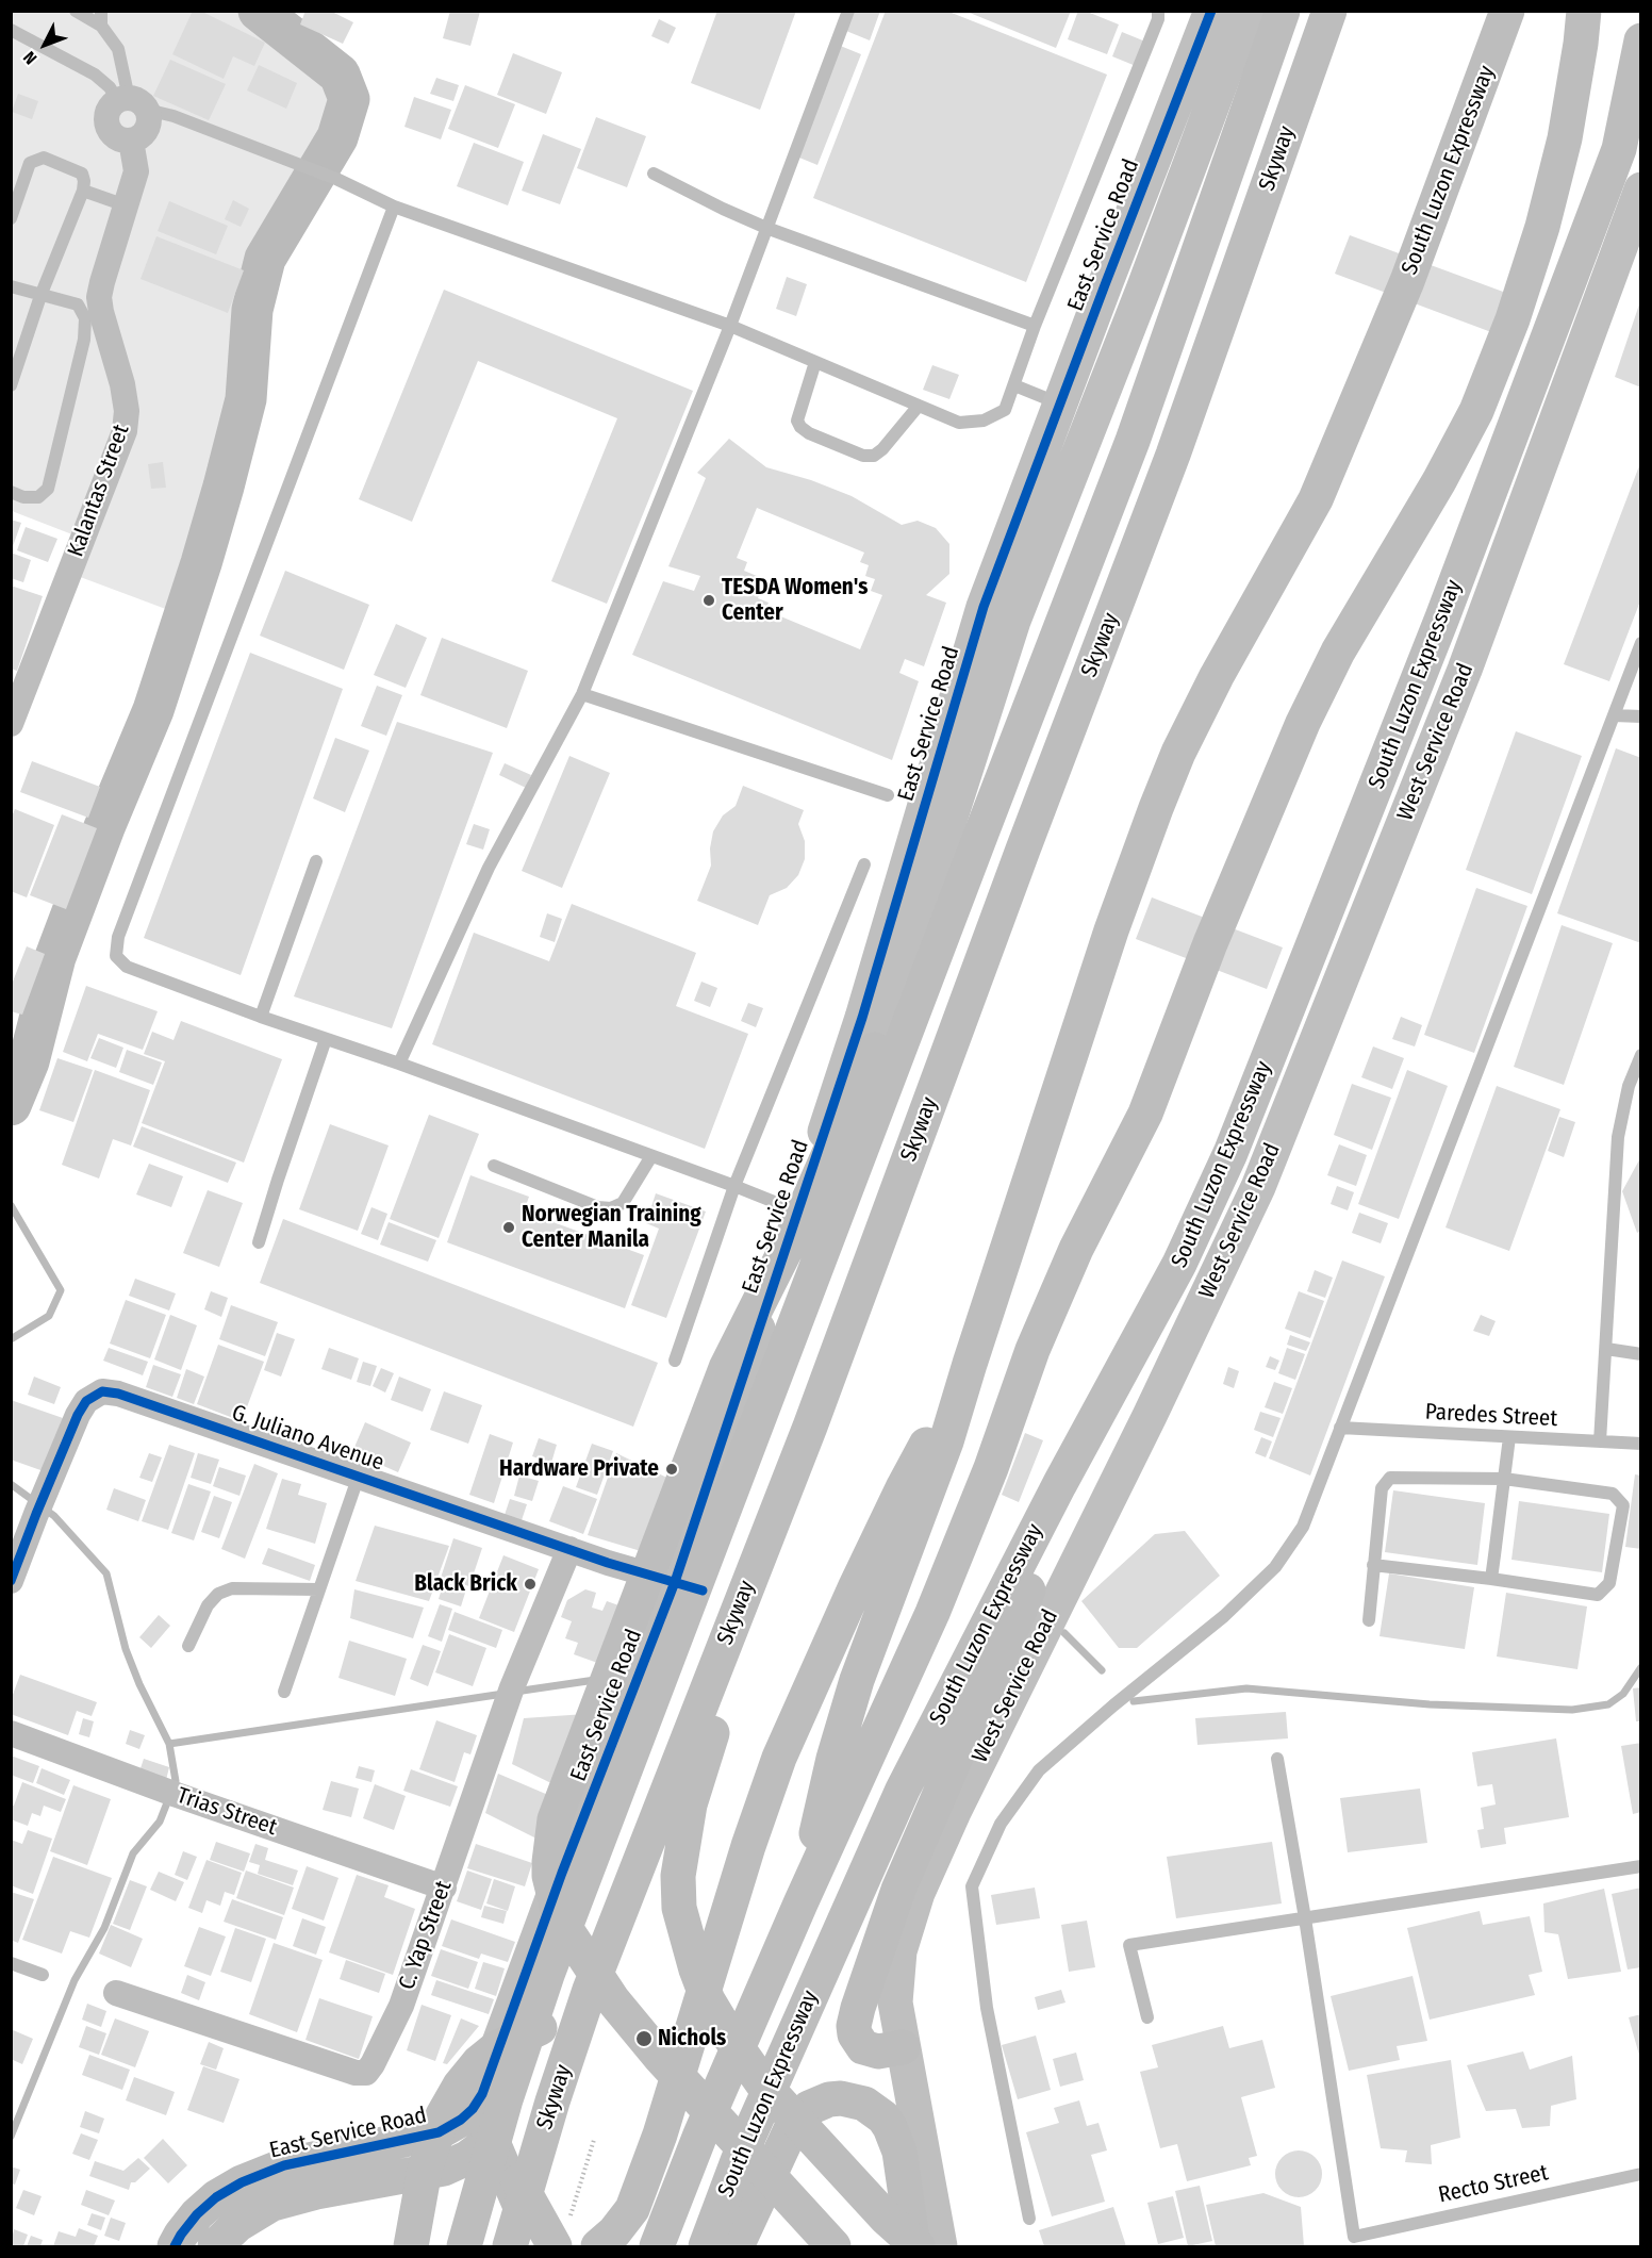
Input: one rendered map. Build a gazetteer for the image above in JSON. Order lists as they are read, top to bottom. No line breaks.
{"streets":{"main road":["Skyway","South Luzon Expressway","East Service Road","West Service Road"],"street":["Kalantas Street","G. Juliano Avenue","Trias Street","C. Yap Street"],"lane":["Paredes Street","Recto Street"]},"crossings":[["East Service Road","G. Juliano Avenue"],["G. Juliano Avenue","C. Yap Street"],["Trias Street","C. Yap Street"]],"places":["TESDA Women's Center","Norwegian Training Center Manila","Hardware Private","Black Brick","Nichols"],"north":"bottom left"}
